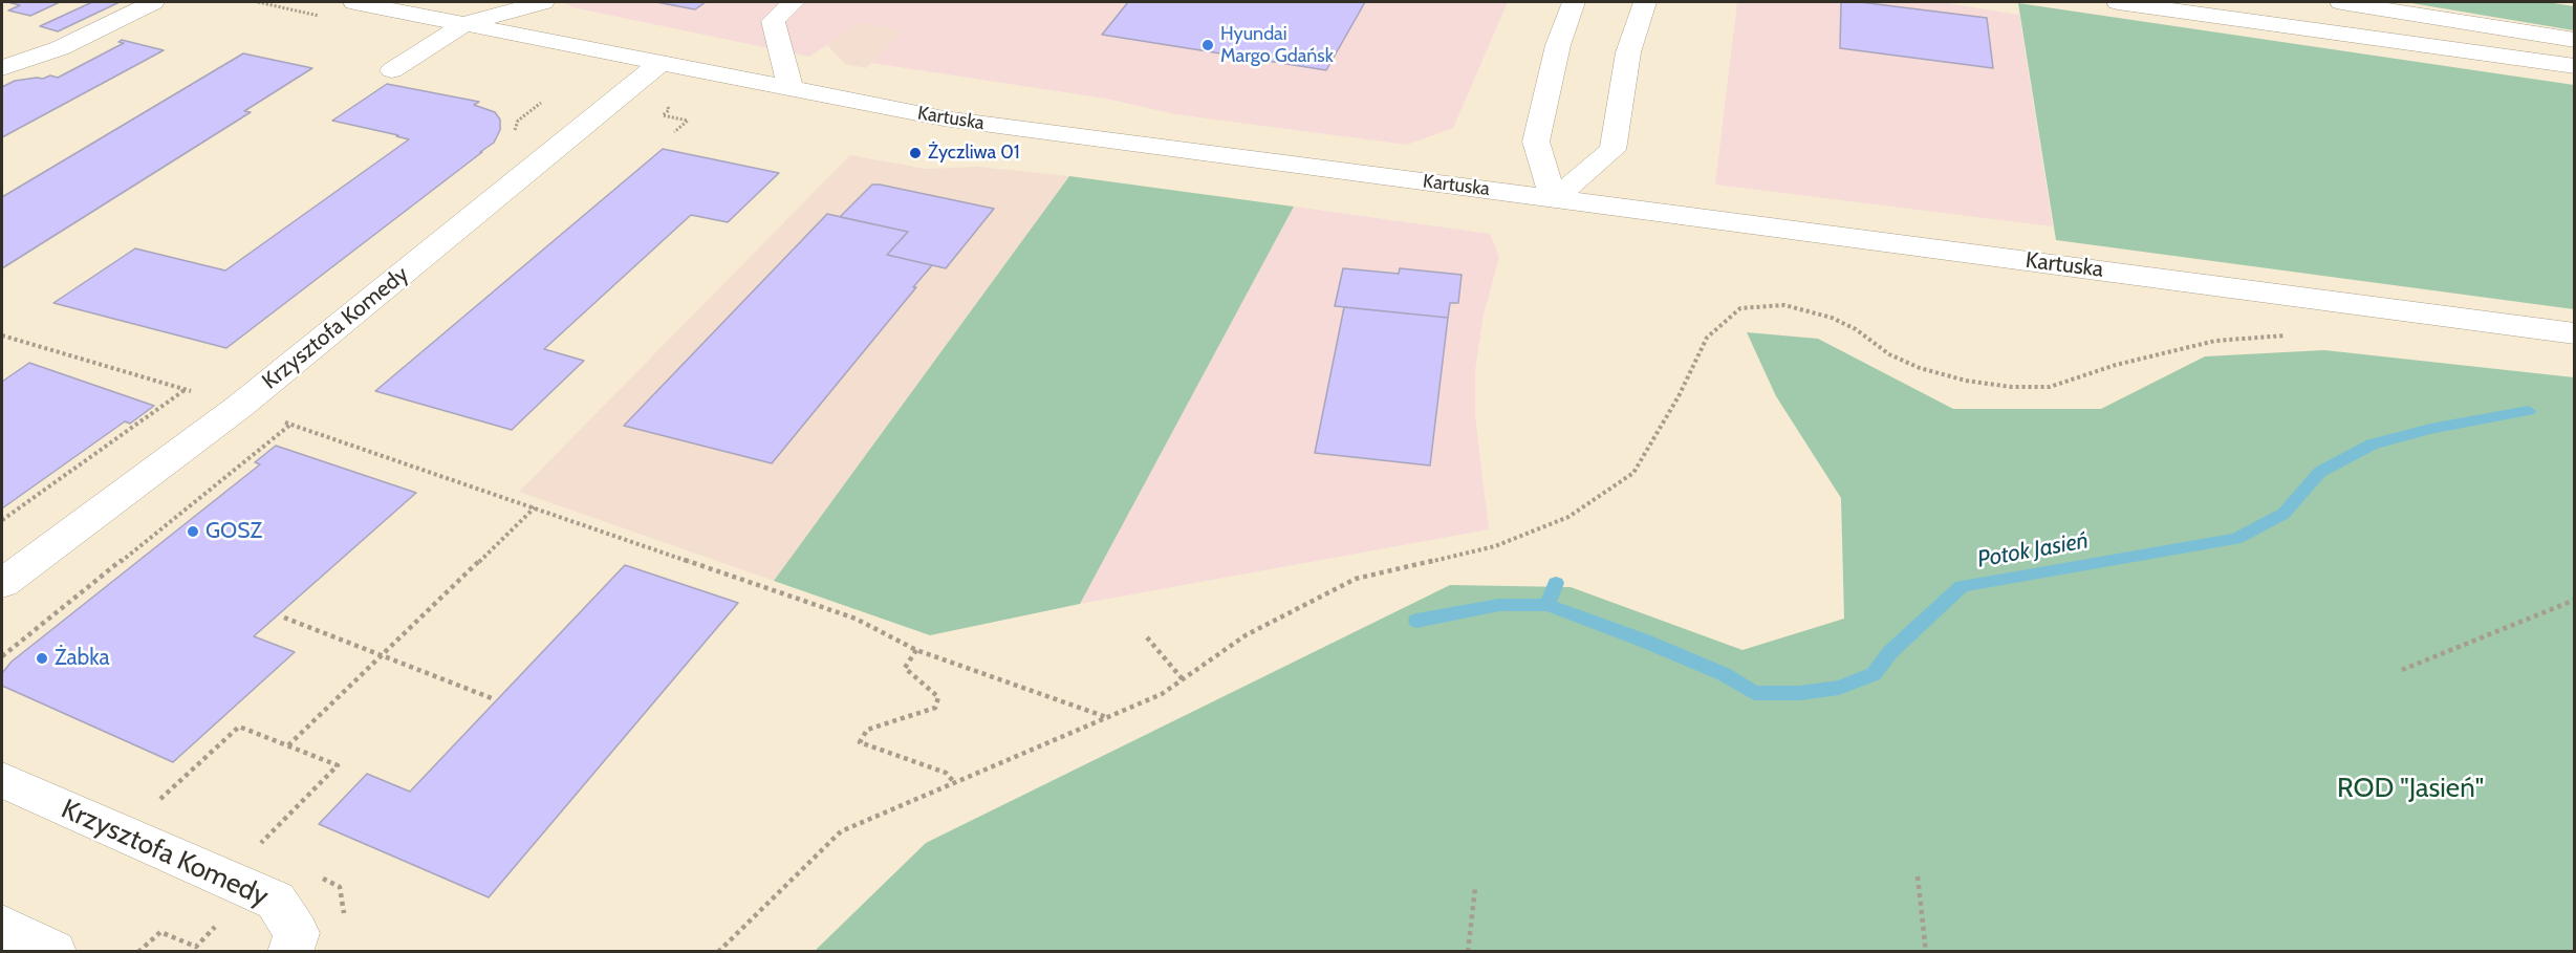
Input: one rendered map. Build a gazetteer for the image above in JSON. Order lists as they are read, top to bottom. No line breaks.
{"streets":{"street":["Kartuska","Krzysztofa Komedy"]},"crossings":[["Kartuska","Krzysztofa Komedy"]],"water":["Potok Jasień"],"parks":["ROD \"Jasień\""],"places":["Hyundai Margo Gdańsk","Życzliwa 01","GOSZ","Żabka"]}
